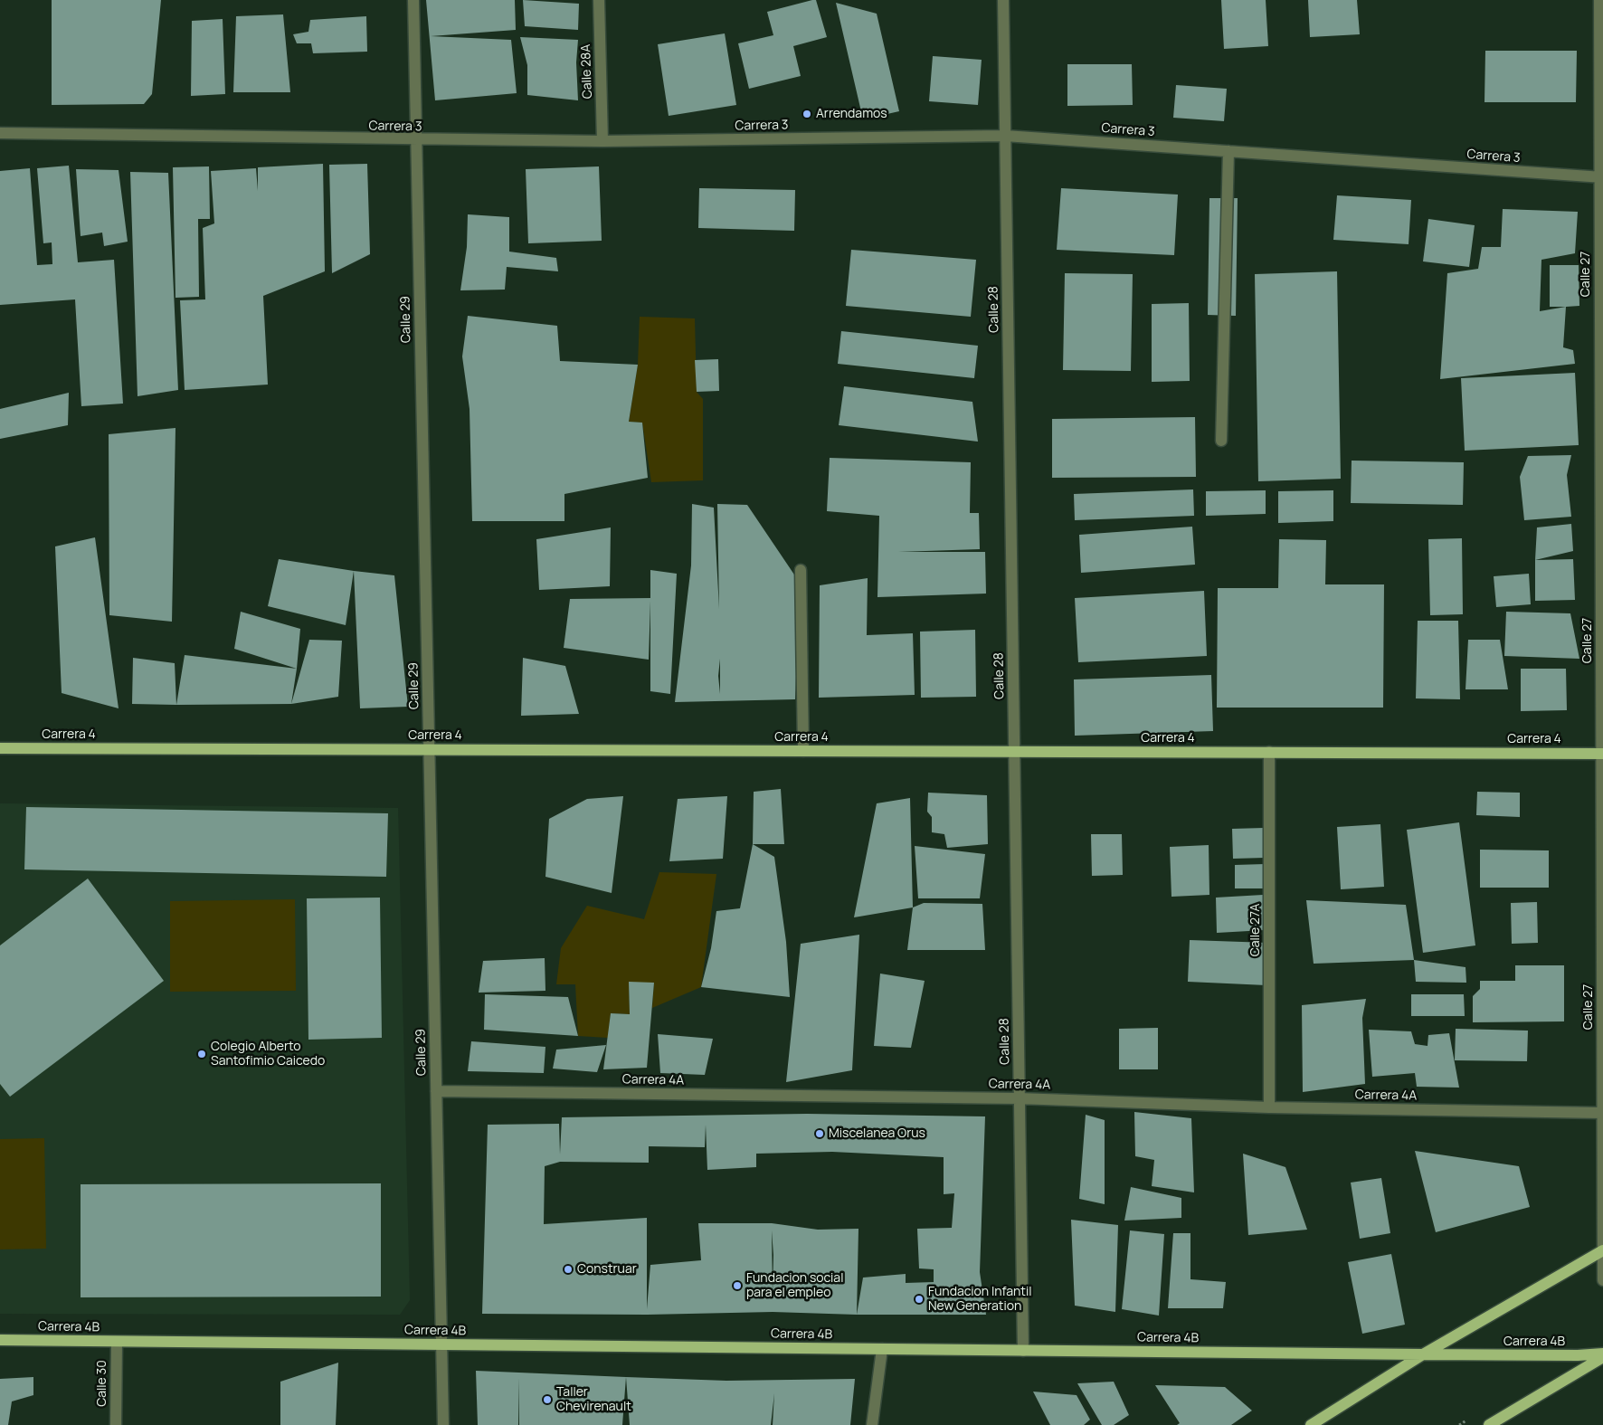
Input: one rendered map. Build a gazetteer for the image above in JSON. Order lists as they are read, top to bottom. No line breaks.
{"streets":{"main road":["Carrera 4","Carrera 4B"],"street":["Calle 28A","Carrera 3","Calle 27","Calle 28","Calle 29","Calle 27A","Carrera 4A","Calle 30"]},"crossings":[["Calle 28A","Carrera 3"],["Carrera 3","Calle 27"],["Carrera 3","Calle 28"],["Carrera 3","Calle 29"],["Calle 27","Carrera 4"],["Calle 27","Carrera 4A"],["Calle 28","Carrera 4"],["Calle 28","Carrera 4A"],["Calle 28","Carrera 4B"],["Calle 29","Carrera 4"],["Calle 29","Carrera 4A"],["Calle 29","Carrera 4B"],["Carrera 4","Calle 27A"],["Calle 27A","Carrera 4A"],["Carrera 4B","Calle 30"]],"places":["Arrendamos","Colegio Alberto Santofimio Caicedo","Miscelanea Orus","Construar","Fundacion social para el empleo","Fundacion Infantil New Generation","Taller Chevirenault"]}
